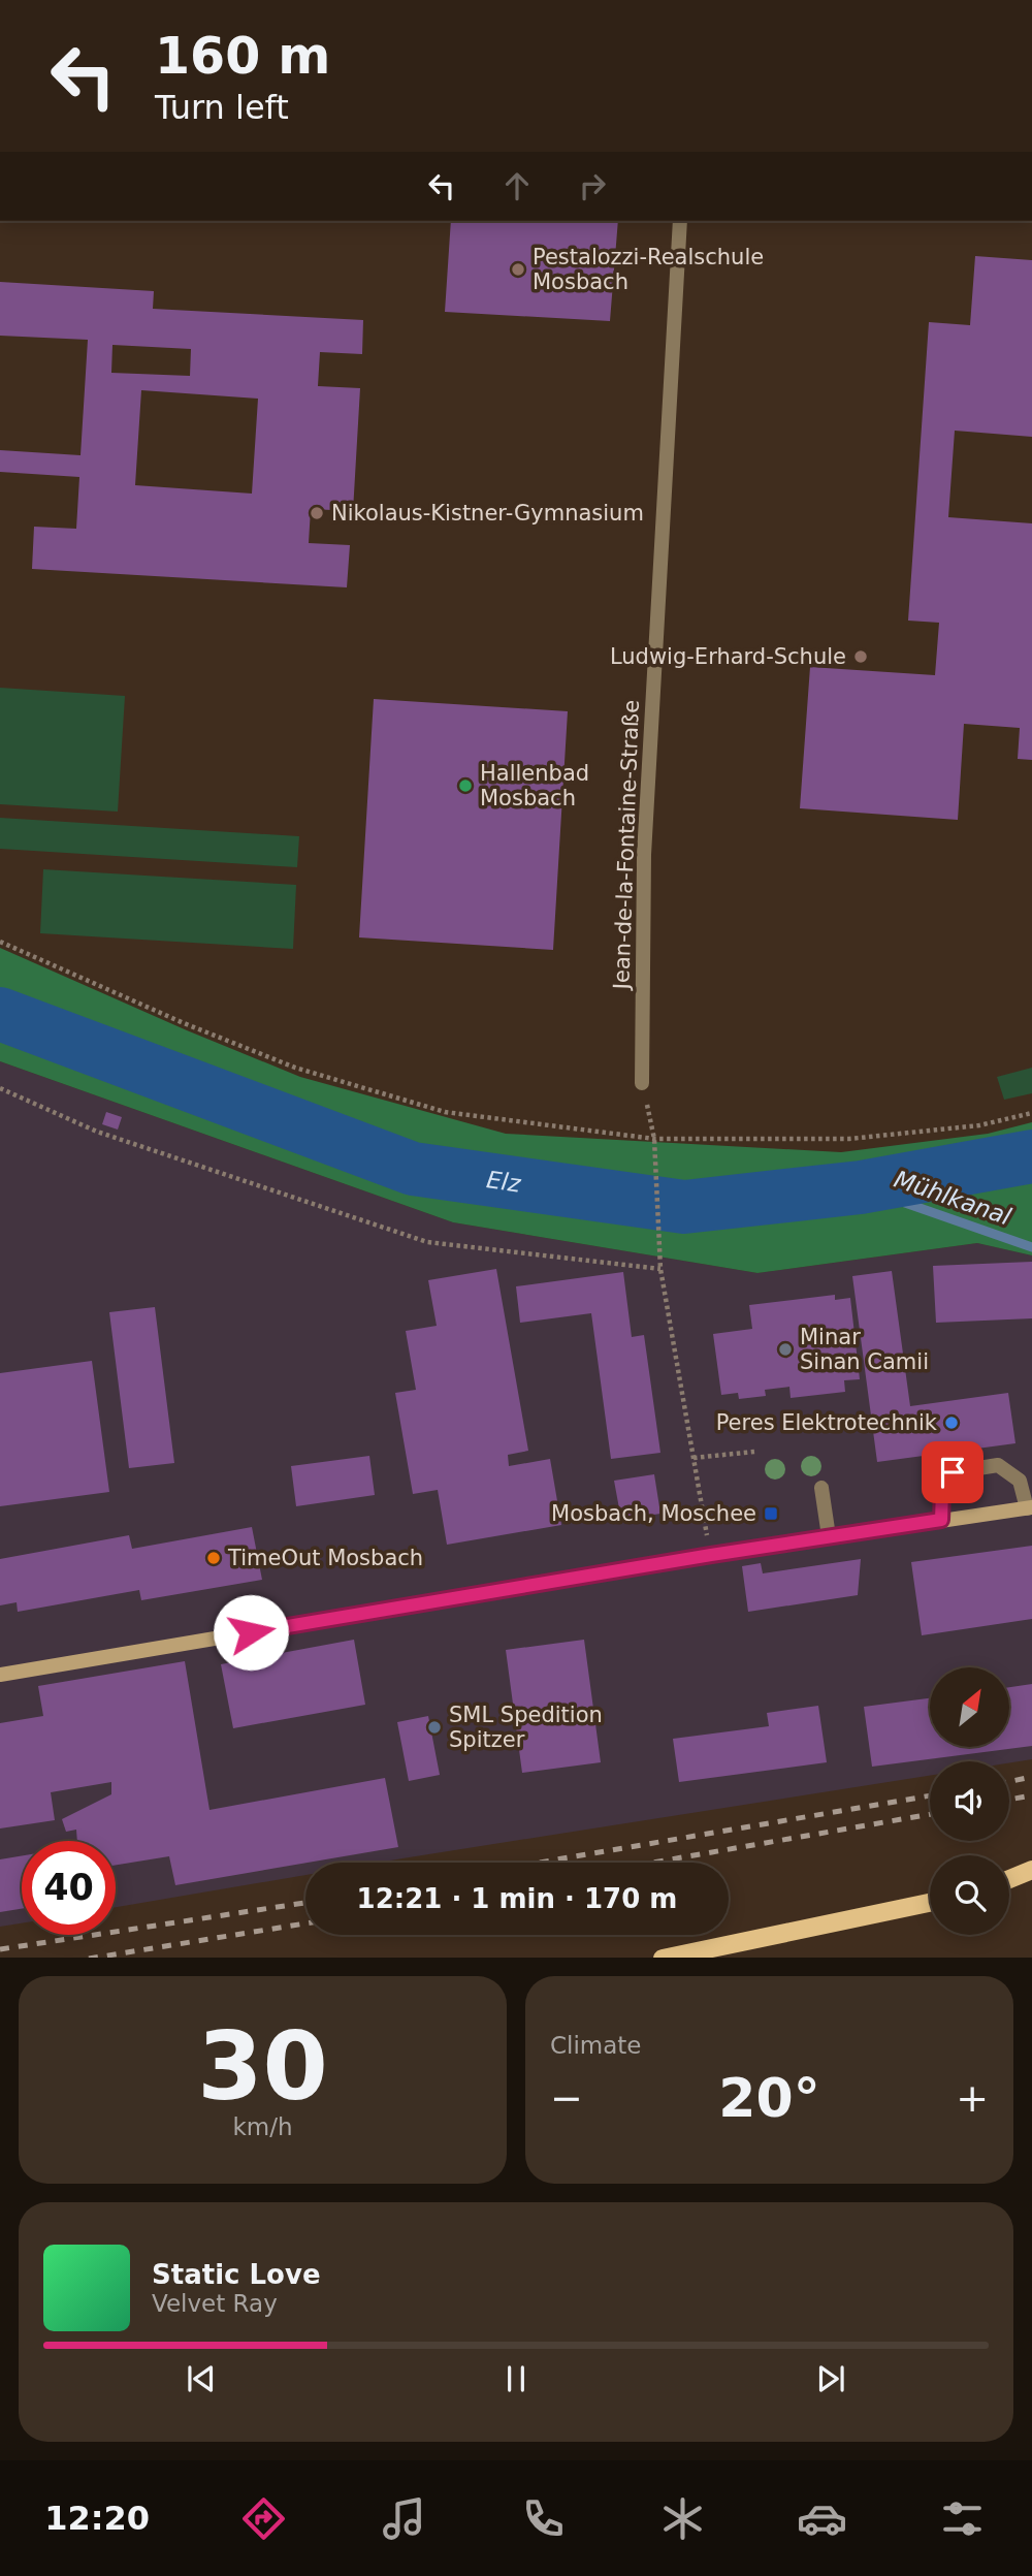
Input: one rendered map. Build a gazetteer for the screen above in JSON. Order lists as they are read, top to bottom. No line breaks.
{"streets":{"street":["Jean-de-la-Fontaine-Straße"]},"water":["Elz","Mühlkanal"],"places":{"other":["Pestalozzi-Realschule Mosbach","Nikolaus-Kistner-Gymnasium","Ludwig-Erhard-Schule","Hallenbad Mosbach","Minar Sinan Camii","Peres Elektrotechnik","TimeOut Mosbach","SML Spedition Spitzer"],"transit":["Mosbach, Moschee"]},"north":"top right","page":{"turn":["160 m","Turn left"],"limit":"40","trip":"12:21 · 1 min · 170 m","tile":[["30","km/h"],"Climate"],"heat":["−","20°","+"],"song":["Static Love","Velvet Ray"],"tabs":"12:20"}}
